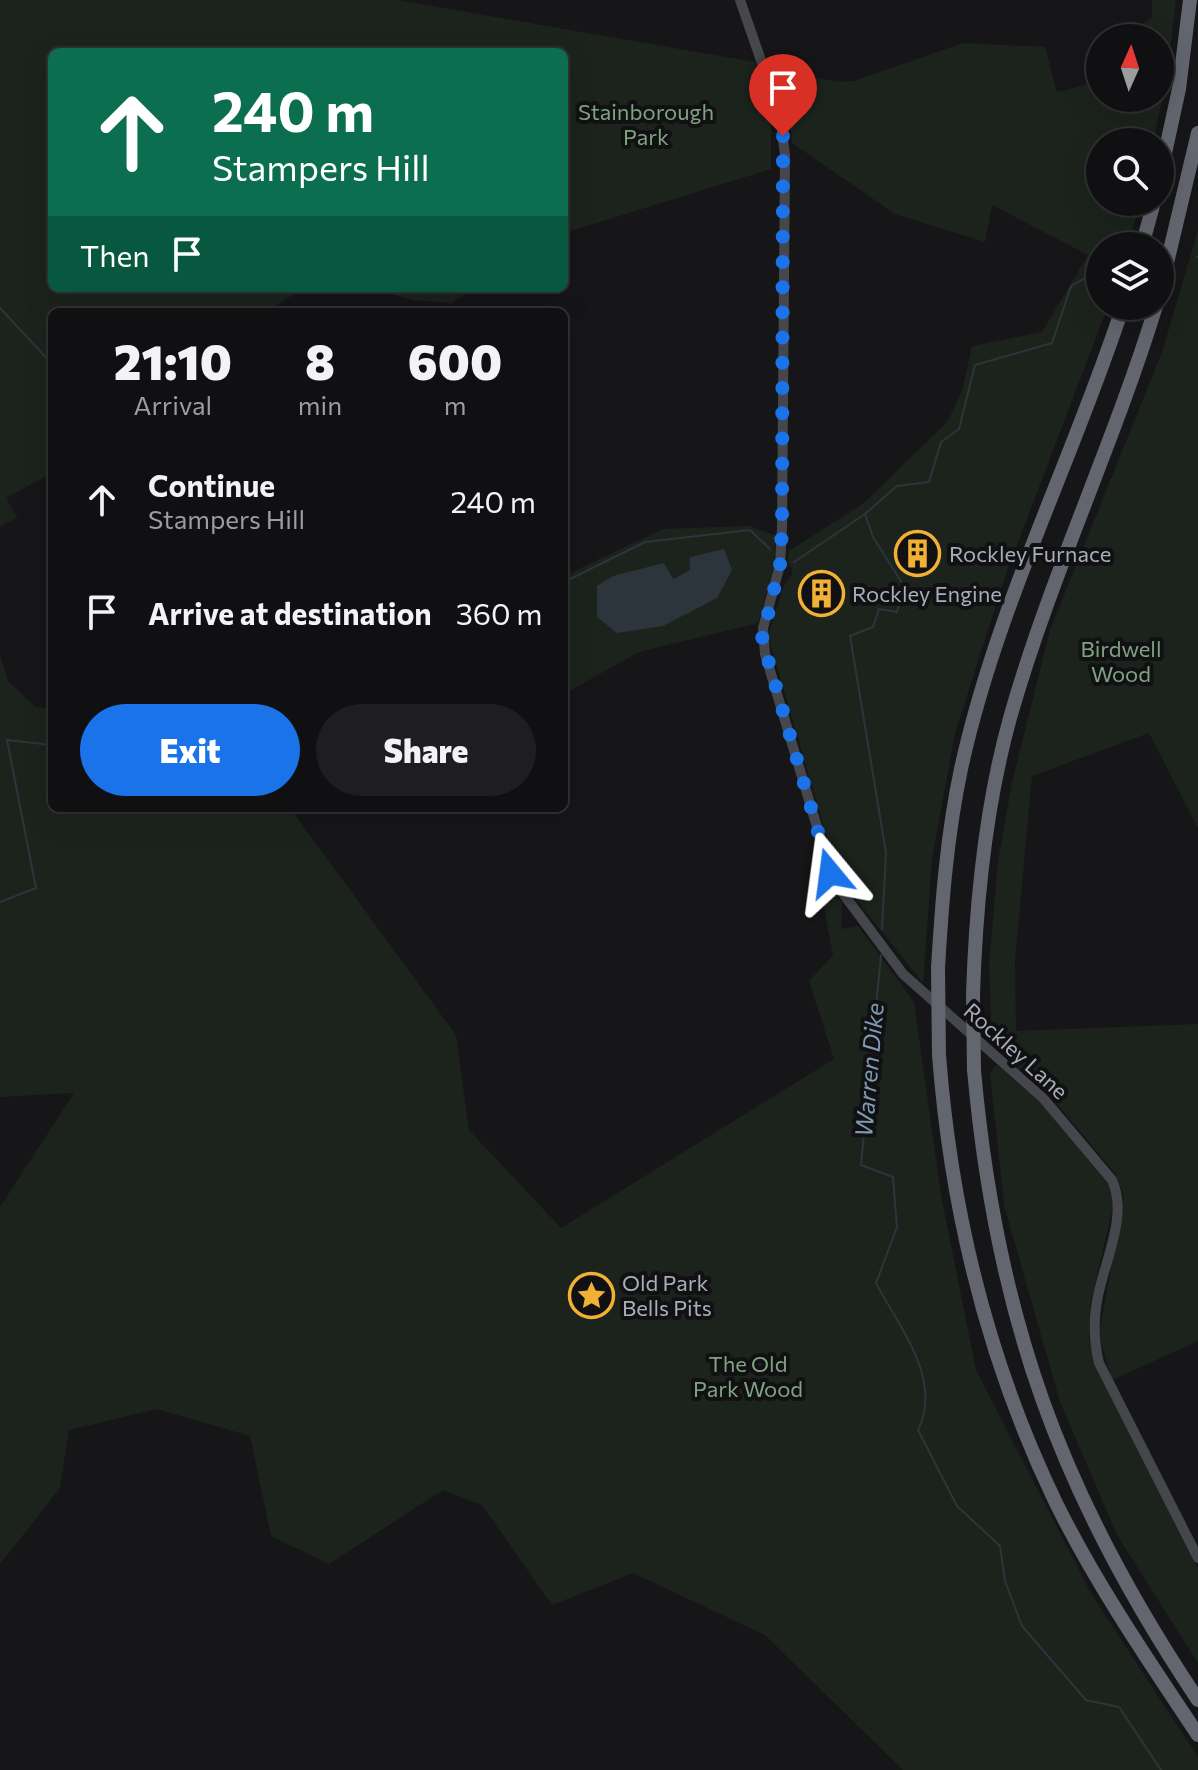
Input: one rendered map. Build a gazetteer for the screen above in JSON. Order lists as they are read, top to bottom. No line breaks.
{"streets":{"street":["Rockley Lane"]},"water":["Warren Dike"],"parks":["Stainborough Park","Birdwell Wood","The Old Park Wood"],"places":{"building":["Rockley Furnace","Rockley Engine"],"place":["Old Park Bells Pits"]},"north":"top","page":{"turn":["240 m","Stampers Hill"],"then":"Then","eta":["21:10","Arrival","8","min","600","m"],"list":[{"name":"Continue","note":"Stampers Hill","value":"240 m"},{"name":"Arrive at destination","value":"360 m"}],"buttons":["Exit","Share"]}}
